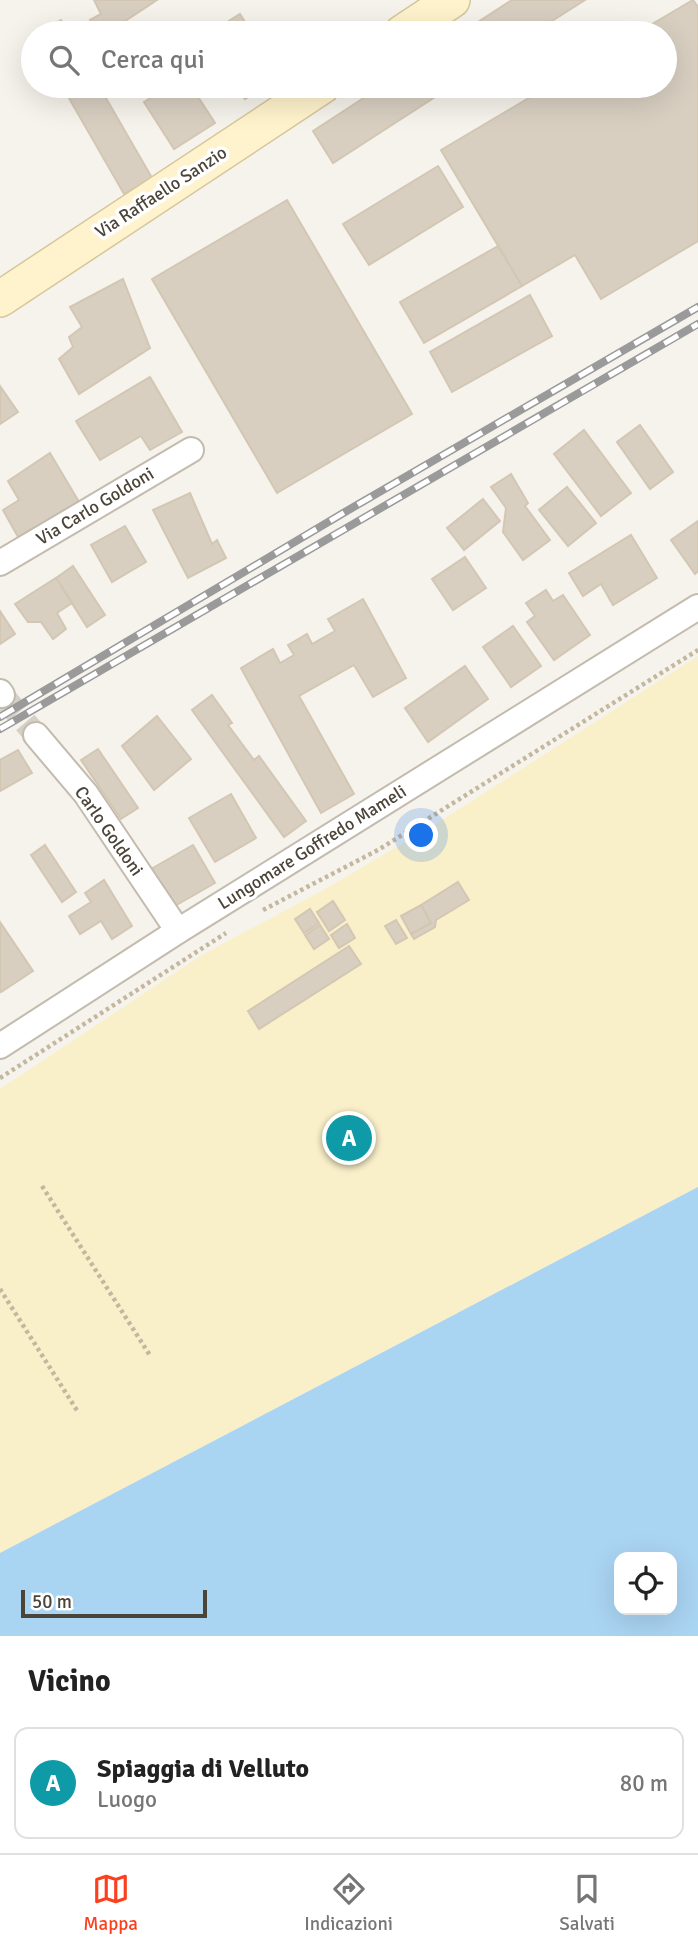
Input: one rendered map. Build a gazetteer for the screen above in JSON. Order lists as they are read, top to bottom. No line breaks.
{"streets":{"main road":["Via Raffaello Sanzio"],"street":["Via Carlo Goldoni","Carlo Goldoni","Lungomare Goffredo Mameli"]},"crossings":[["Carlo Goldoni","Lungomare Goffredo Mameli"]],"scale_bar":"50 m","page":{"search":"Cerca qui","pins":"A","scale":"50 m","heading":"Vicino","list":[{"mark":"A","name":"Spiaggia di Velluto","note":"Luogo","value":"80 m"}],"nav":["Mappa","Indicazioni","Salvati"]}}
